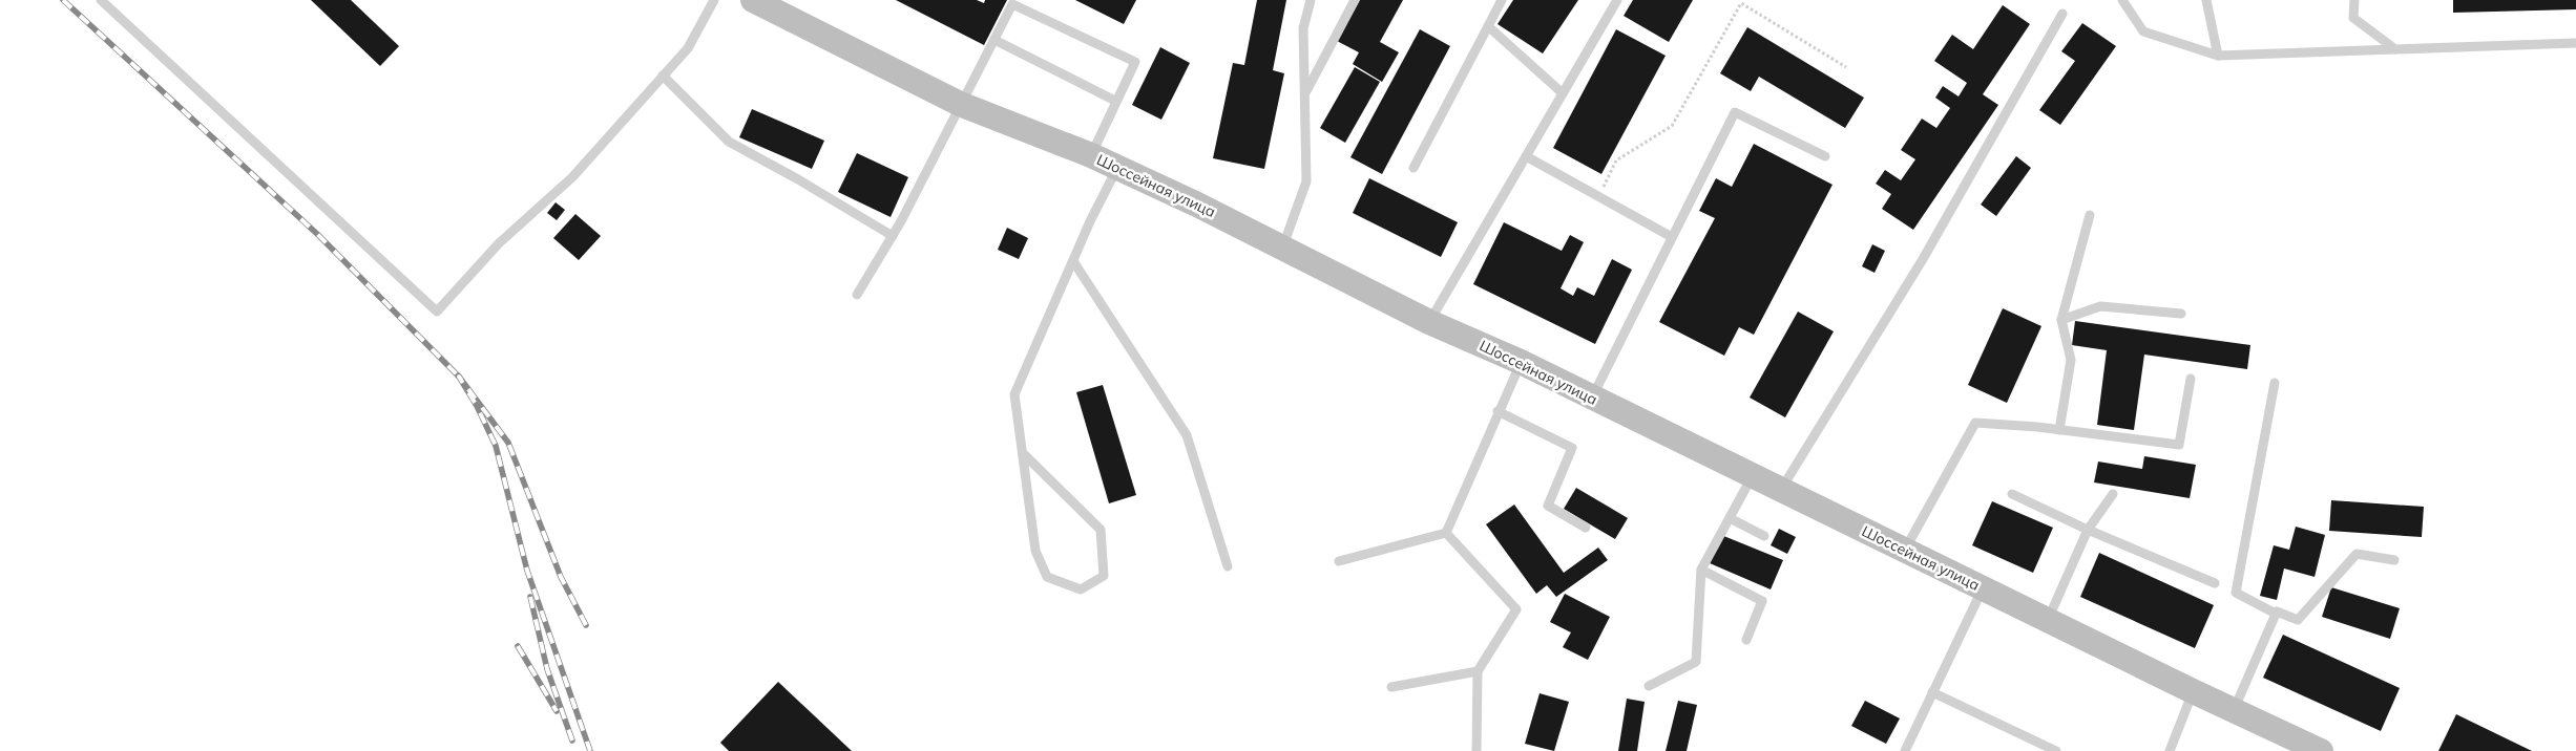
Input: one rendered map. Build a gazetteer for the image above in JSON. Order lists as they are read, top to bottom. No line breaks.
{"streets":{"main road":["Шоссейная улица"]}}
